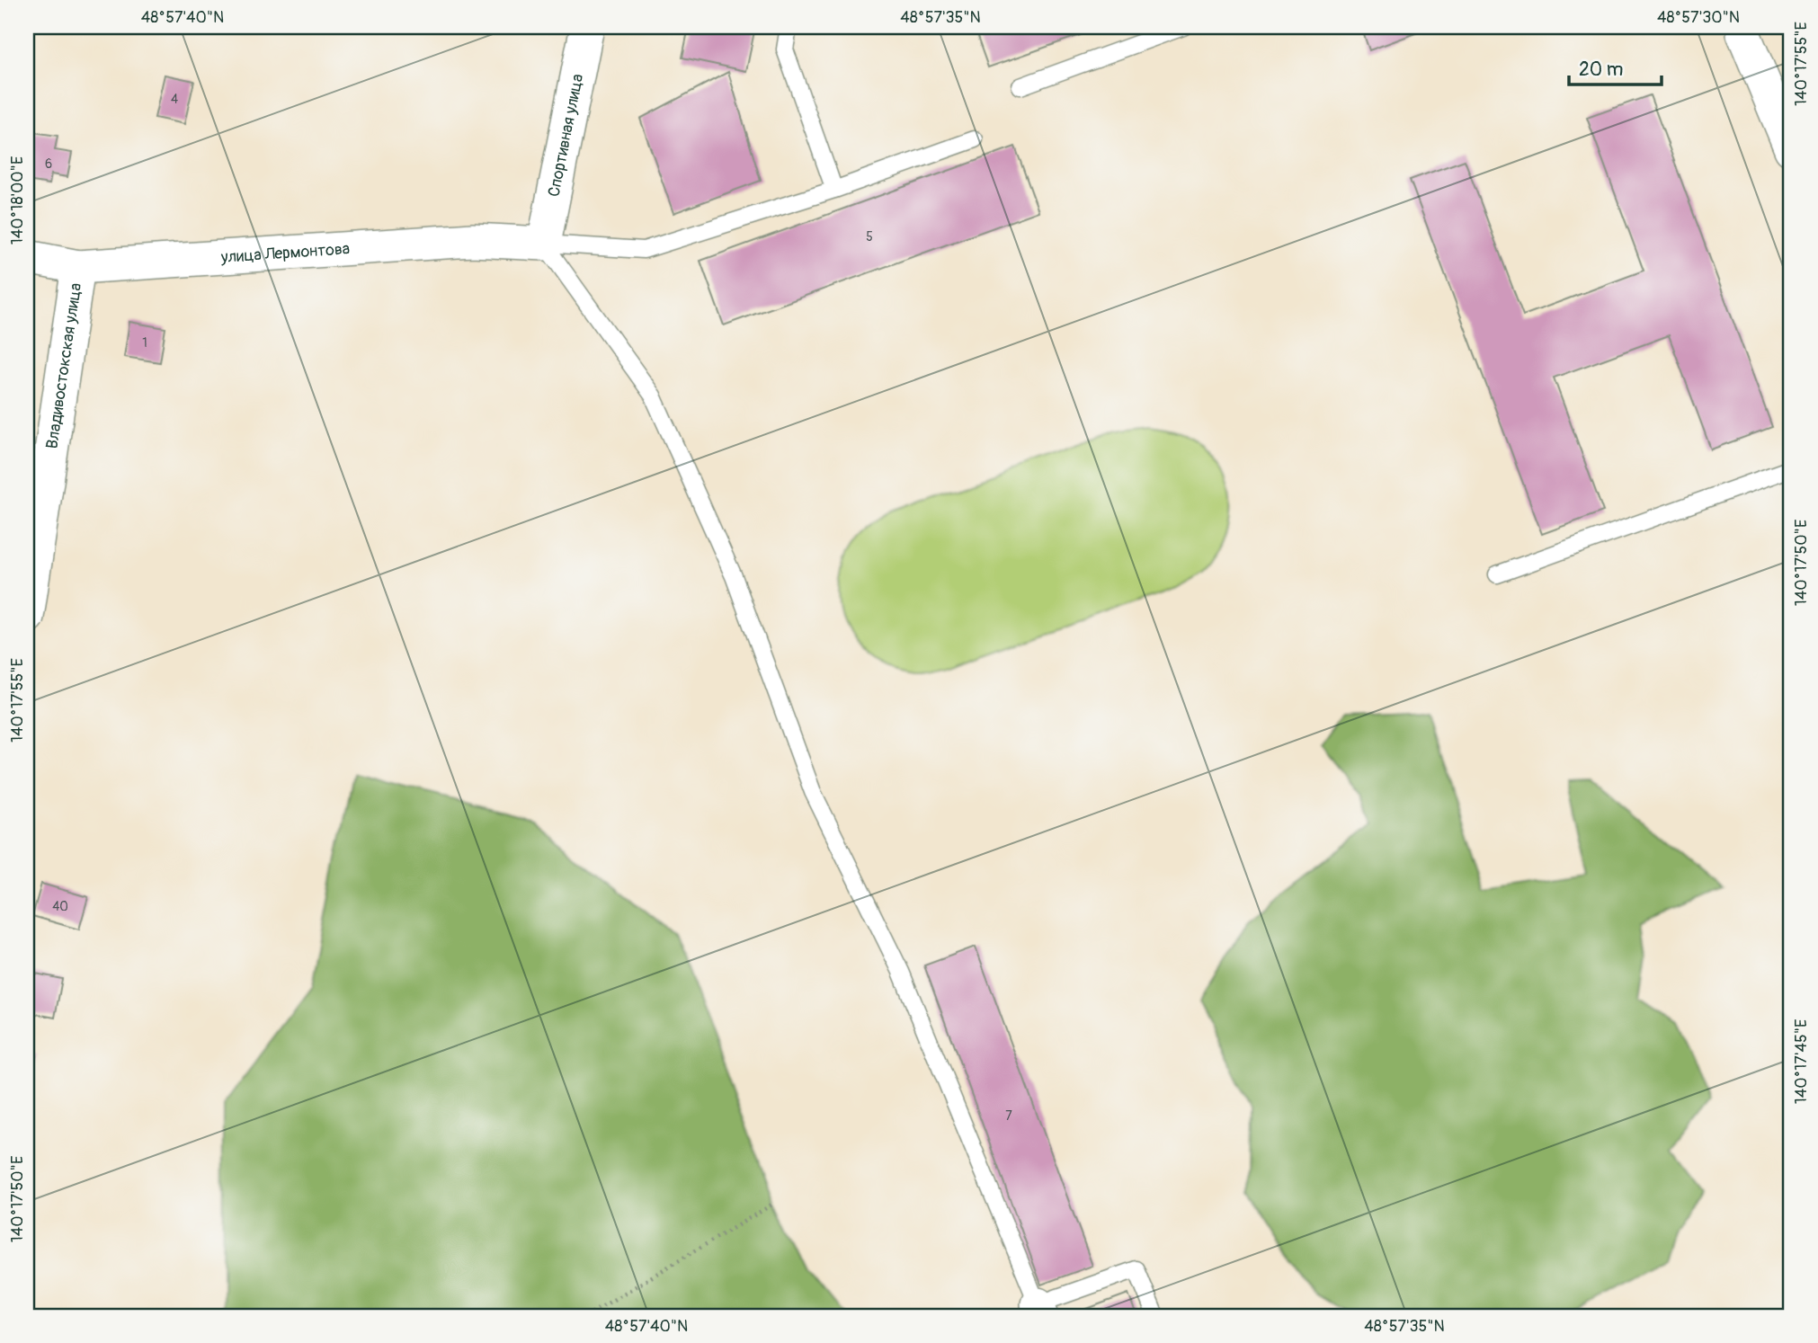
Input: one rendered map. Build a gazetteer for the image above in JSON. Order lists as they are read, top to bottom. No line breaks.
{"streets":{"street":["Спортивная улица","улица Лермонтова","Владивостокская улица"]},"crossings":[["Спортивная улица","улица Лермонтова"],["улица Лермонтова","Владивостокская улица"]],"house_numbers":["4","6","5","1","40","7"],"scale_bar":"20 m","coordinates":["48°57'40\"N","48°57'35\"N","48°57'30\"N","140°17'55\"E","140°18'00\"E","140°17'50\"E","140°17'45\"E"]}
